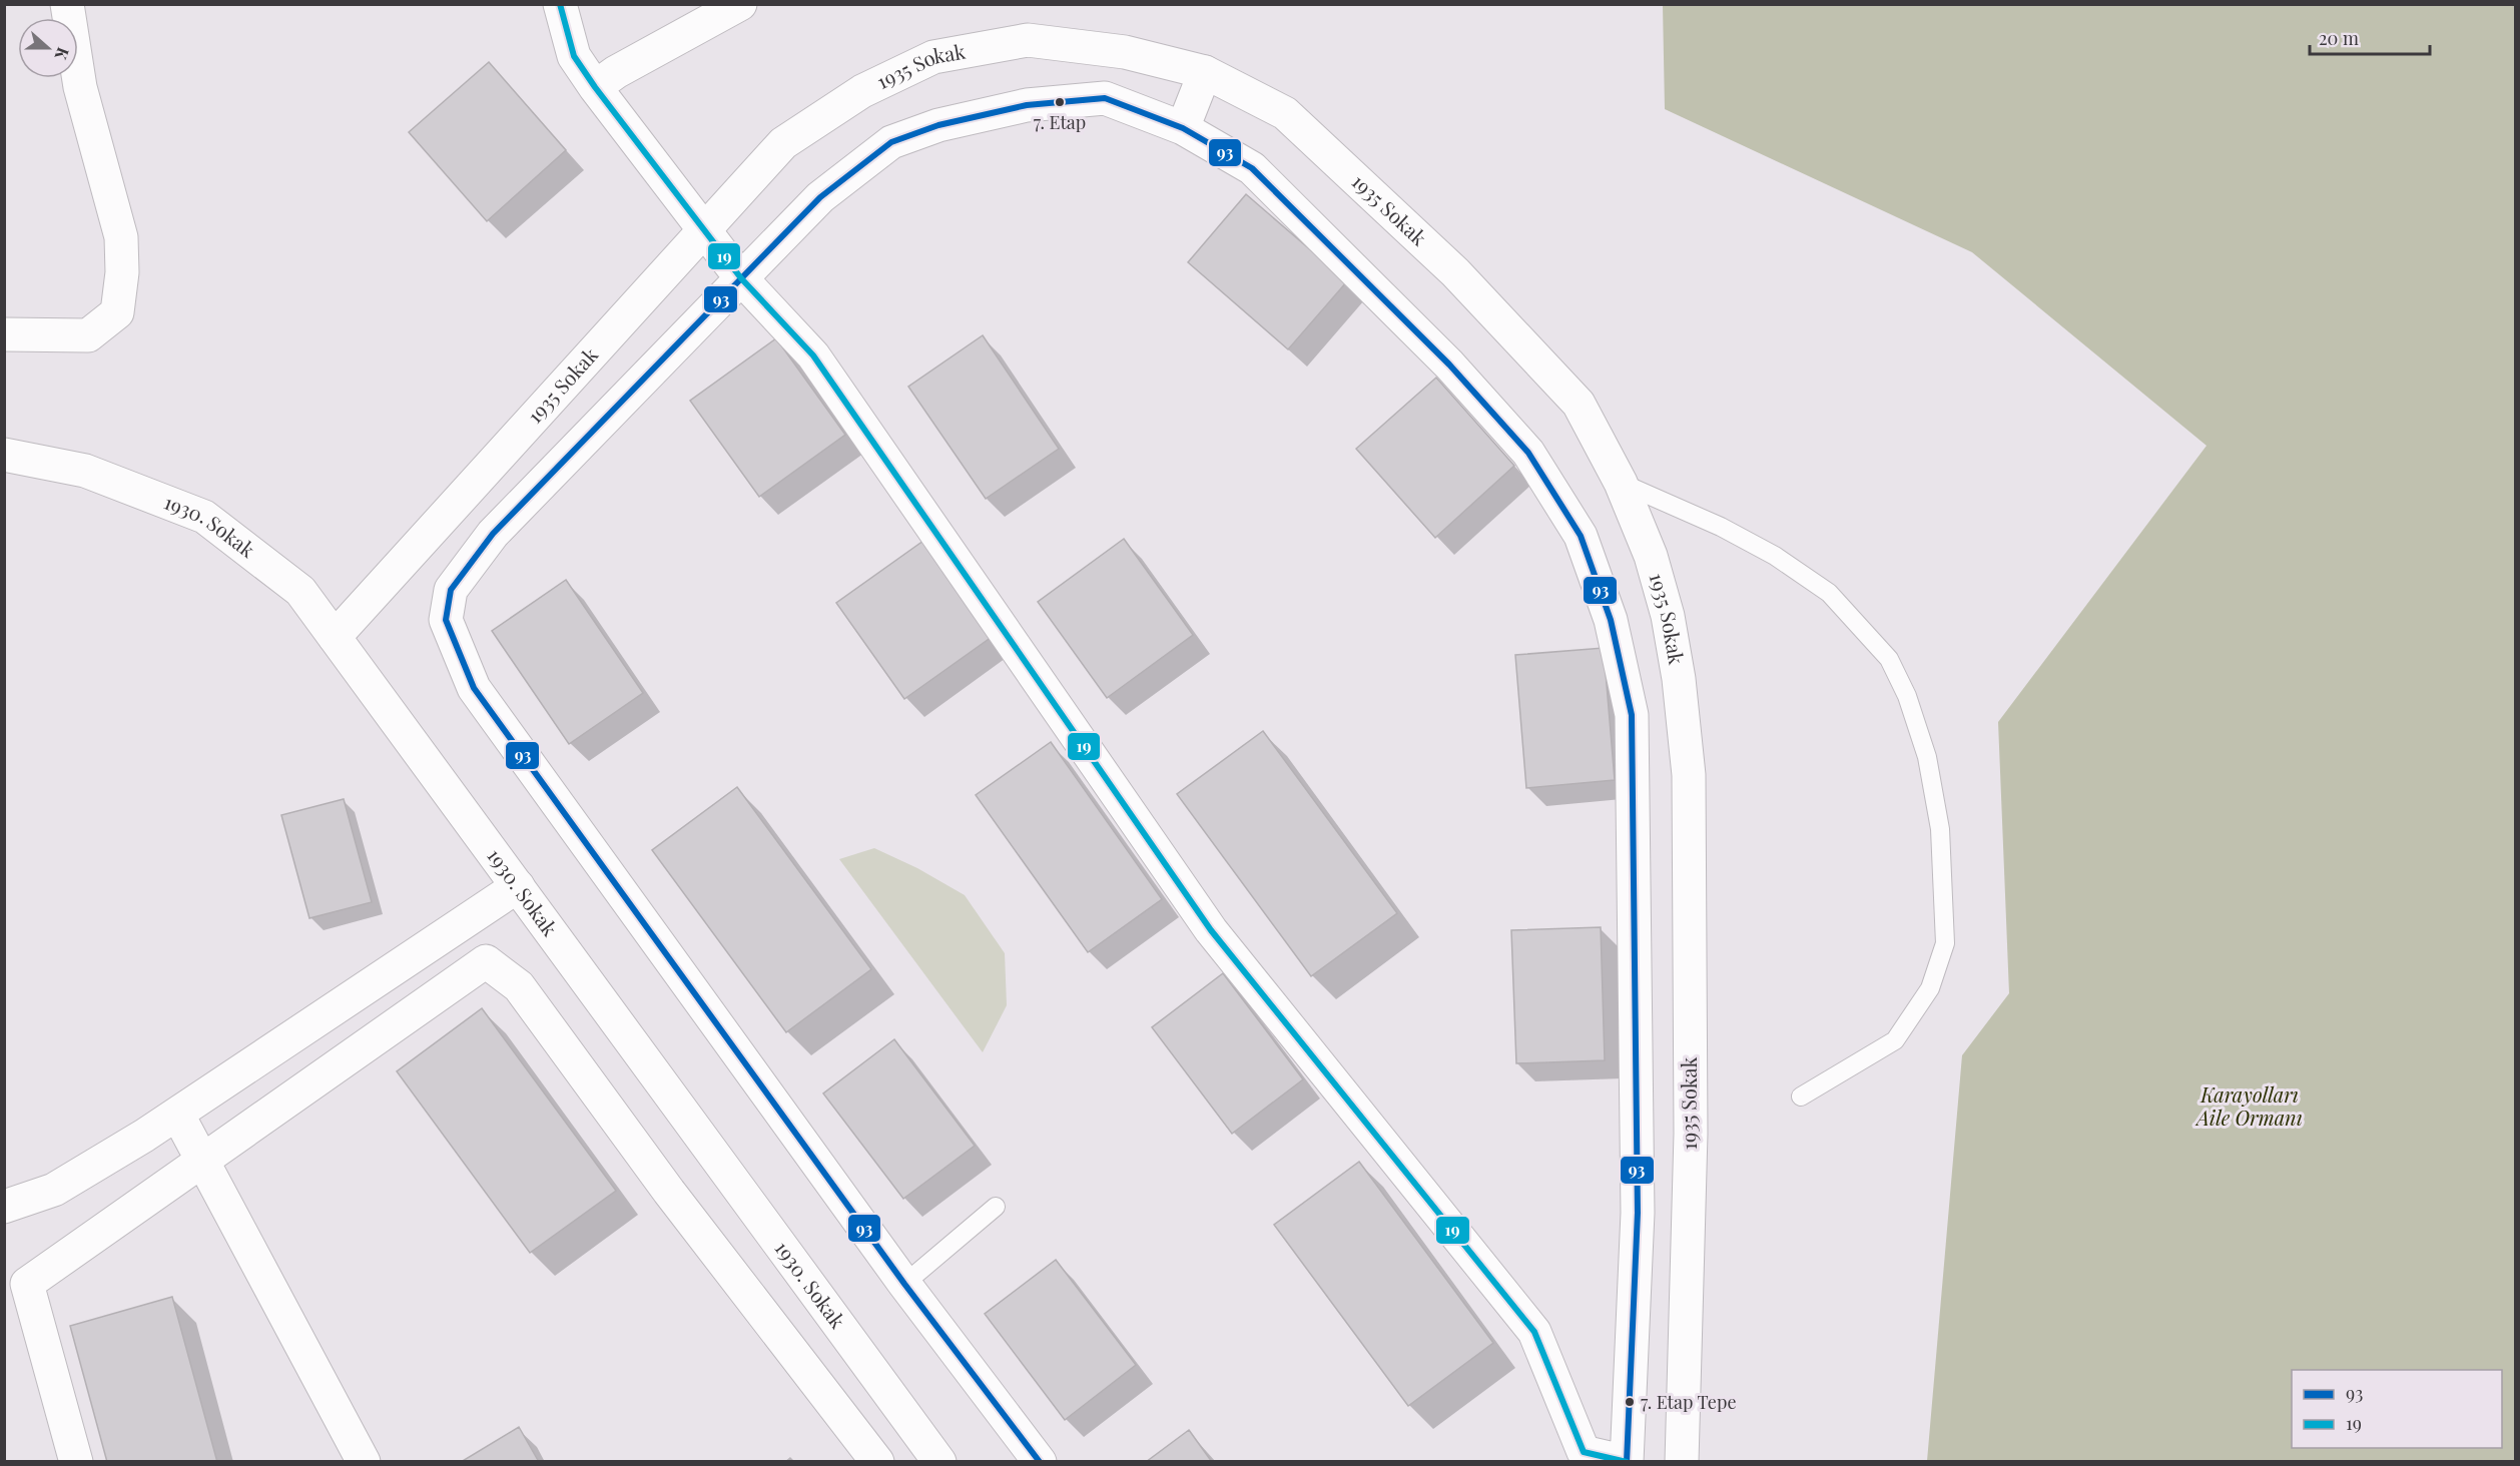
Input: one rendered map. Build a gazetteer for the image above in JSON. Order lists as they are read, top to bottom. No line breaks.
{"streets":{"street":["1935 Sokak","1930. Sokak"]},"crossings":[["1935 Sokak","1930. Sokak"]],"parks":["Karayolları Aile Ormanı"],"places":["7. Etap","7. Etap Tepe"],"lines":["transit line 19","transit line 93"],"legend":["93","19"],"scale_bar":"20 m","north":"right"}
